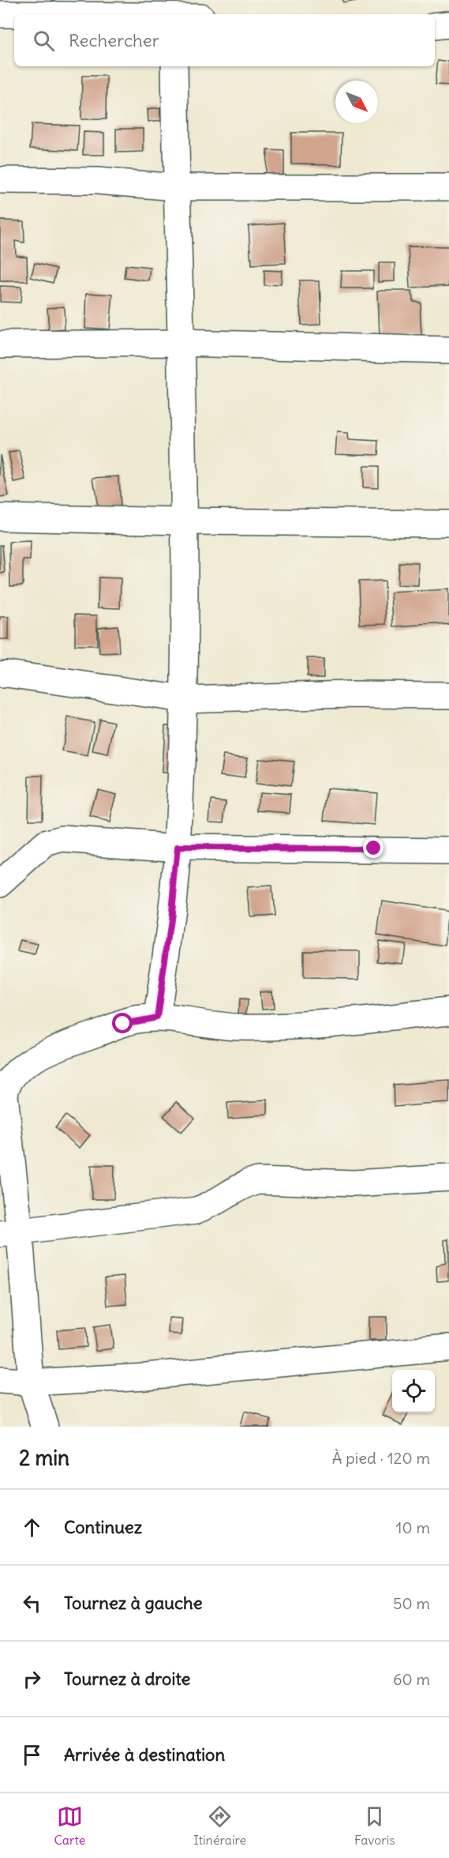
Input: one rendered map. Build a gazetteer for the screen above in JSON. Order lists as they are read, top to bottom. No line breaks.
{"north":"bottom right","page":{"search":"Rechercher","heading":["2 min","À pied · 120 m"],"list":[["Continuez","10 m"],["Tournez à gauche","50 m"],["Tournez à droite","60 m"],"Arrivée à destination"],"nav":["Carte","Itinéraire","Favoris"]}}
